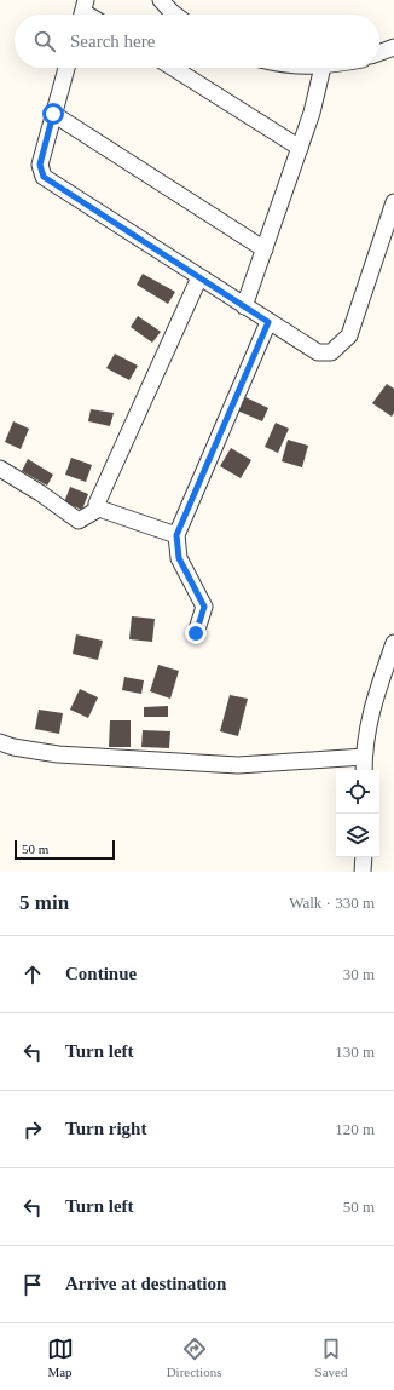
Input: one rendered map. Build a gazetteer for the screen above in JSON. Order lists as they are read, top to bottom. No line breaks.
{"scale_bar":"50 m","page":{"search":"Search here","scale":"50 m","heading":["5 min","Walk · 330 m"],"list":[["Continue","30 m"],["Turn left","130 m"],["Turn right","120 m"],["Turn left","50 m"],"Arrive at destination"],"nav":["Map","Directions","Saved"]}}
